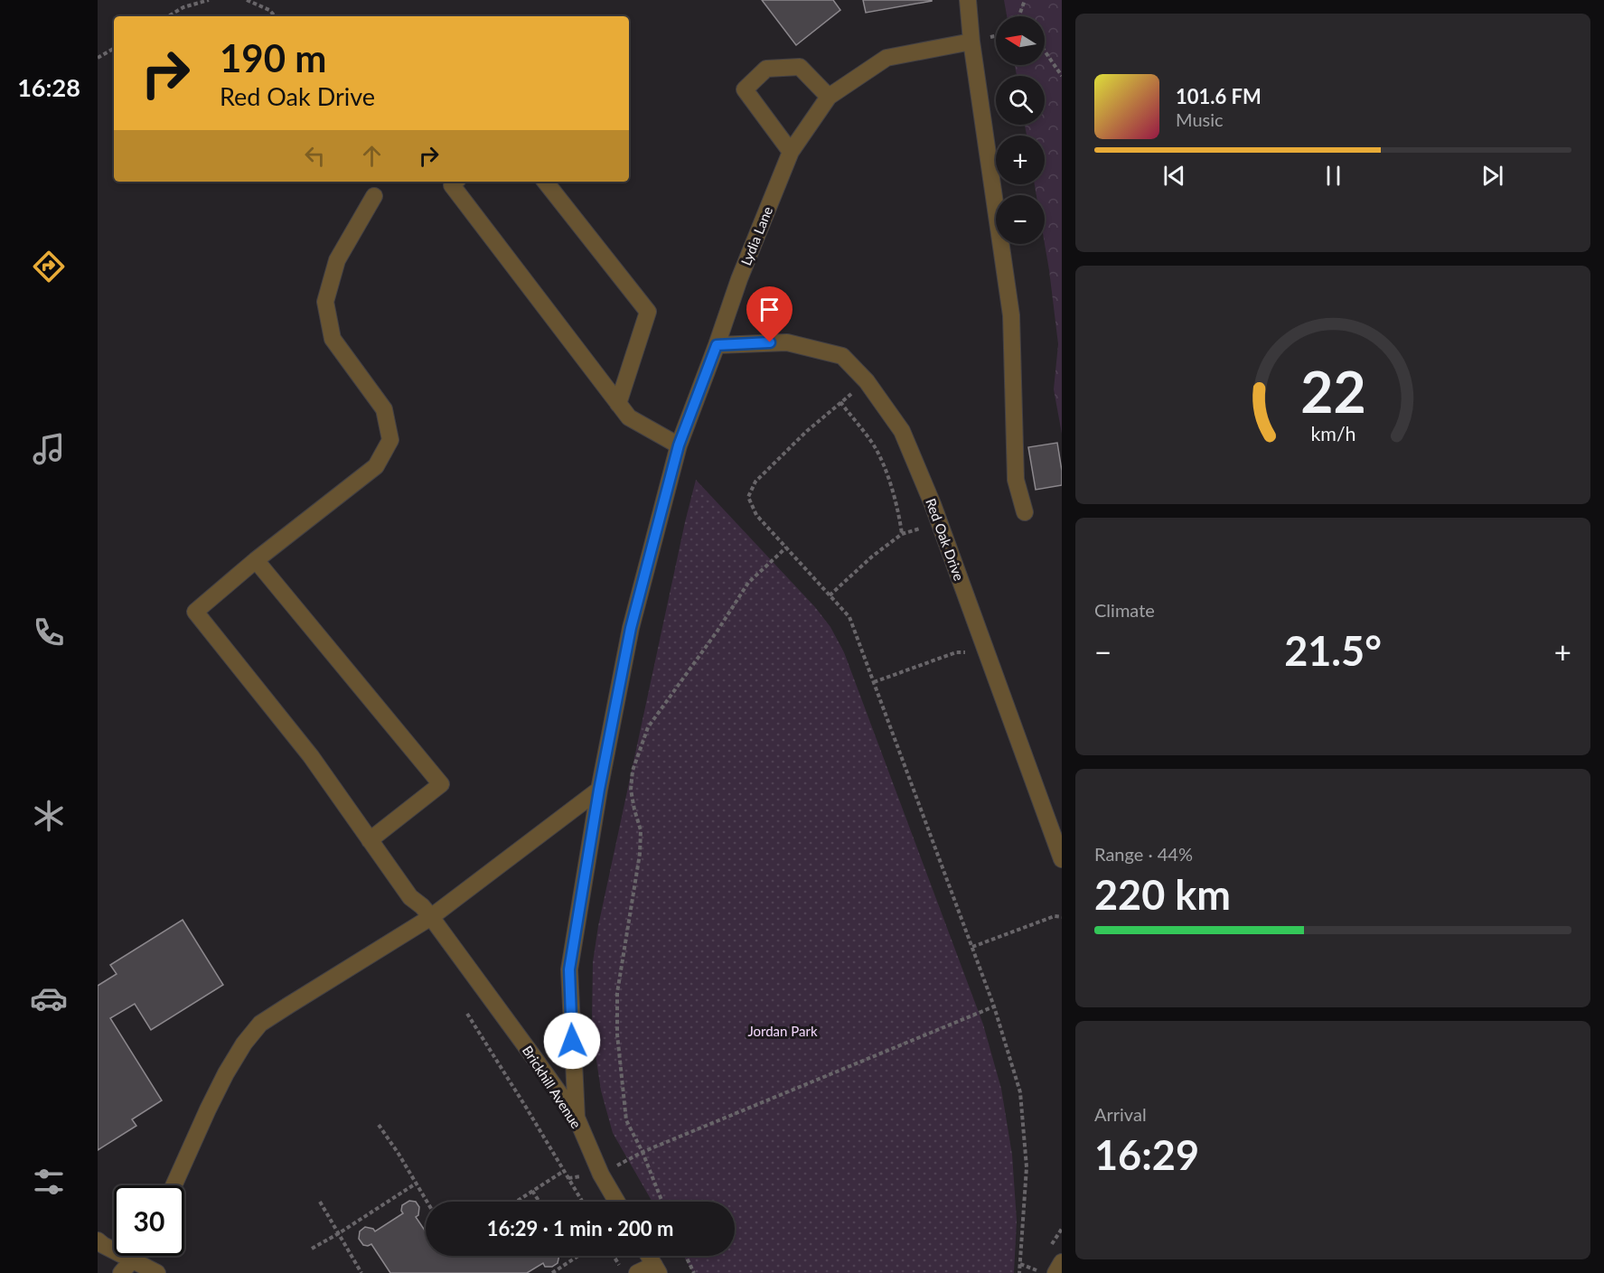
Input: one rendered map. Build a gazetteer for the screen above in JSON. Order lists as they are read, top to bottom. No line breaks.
{"streets":{"street":["Lydia Lane","Red Oak Drive","Brickhill Avenue"]},"crossings":[["Lydia Lane","Red Oak Drive"],["Lydia Lane","Brickhill Avenue"]],"parks":["Jordan Park"],"north":"left","page":{"tabs":"16:28","map_buttons":["+","−"],"turn":["190 m","Red Oak Drive"],"song":["101.6 FM","Music"],"tile":["Climate",["Range · 44%","220 km"],["Arrival","16:29"]],"heat":["−","21.5°","+"],"limit":"30","trip":"16:29 · 1 min · 200 m","gauge":["22","km/h"]}}
